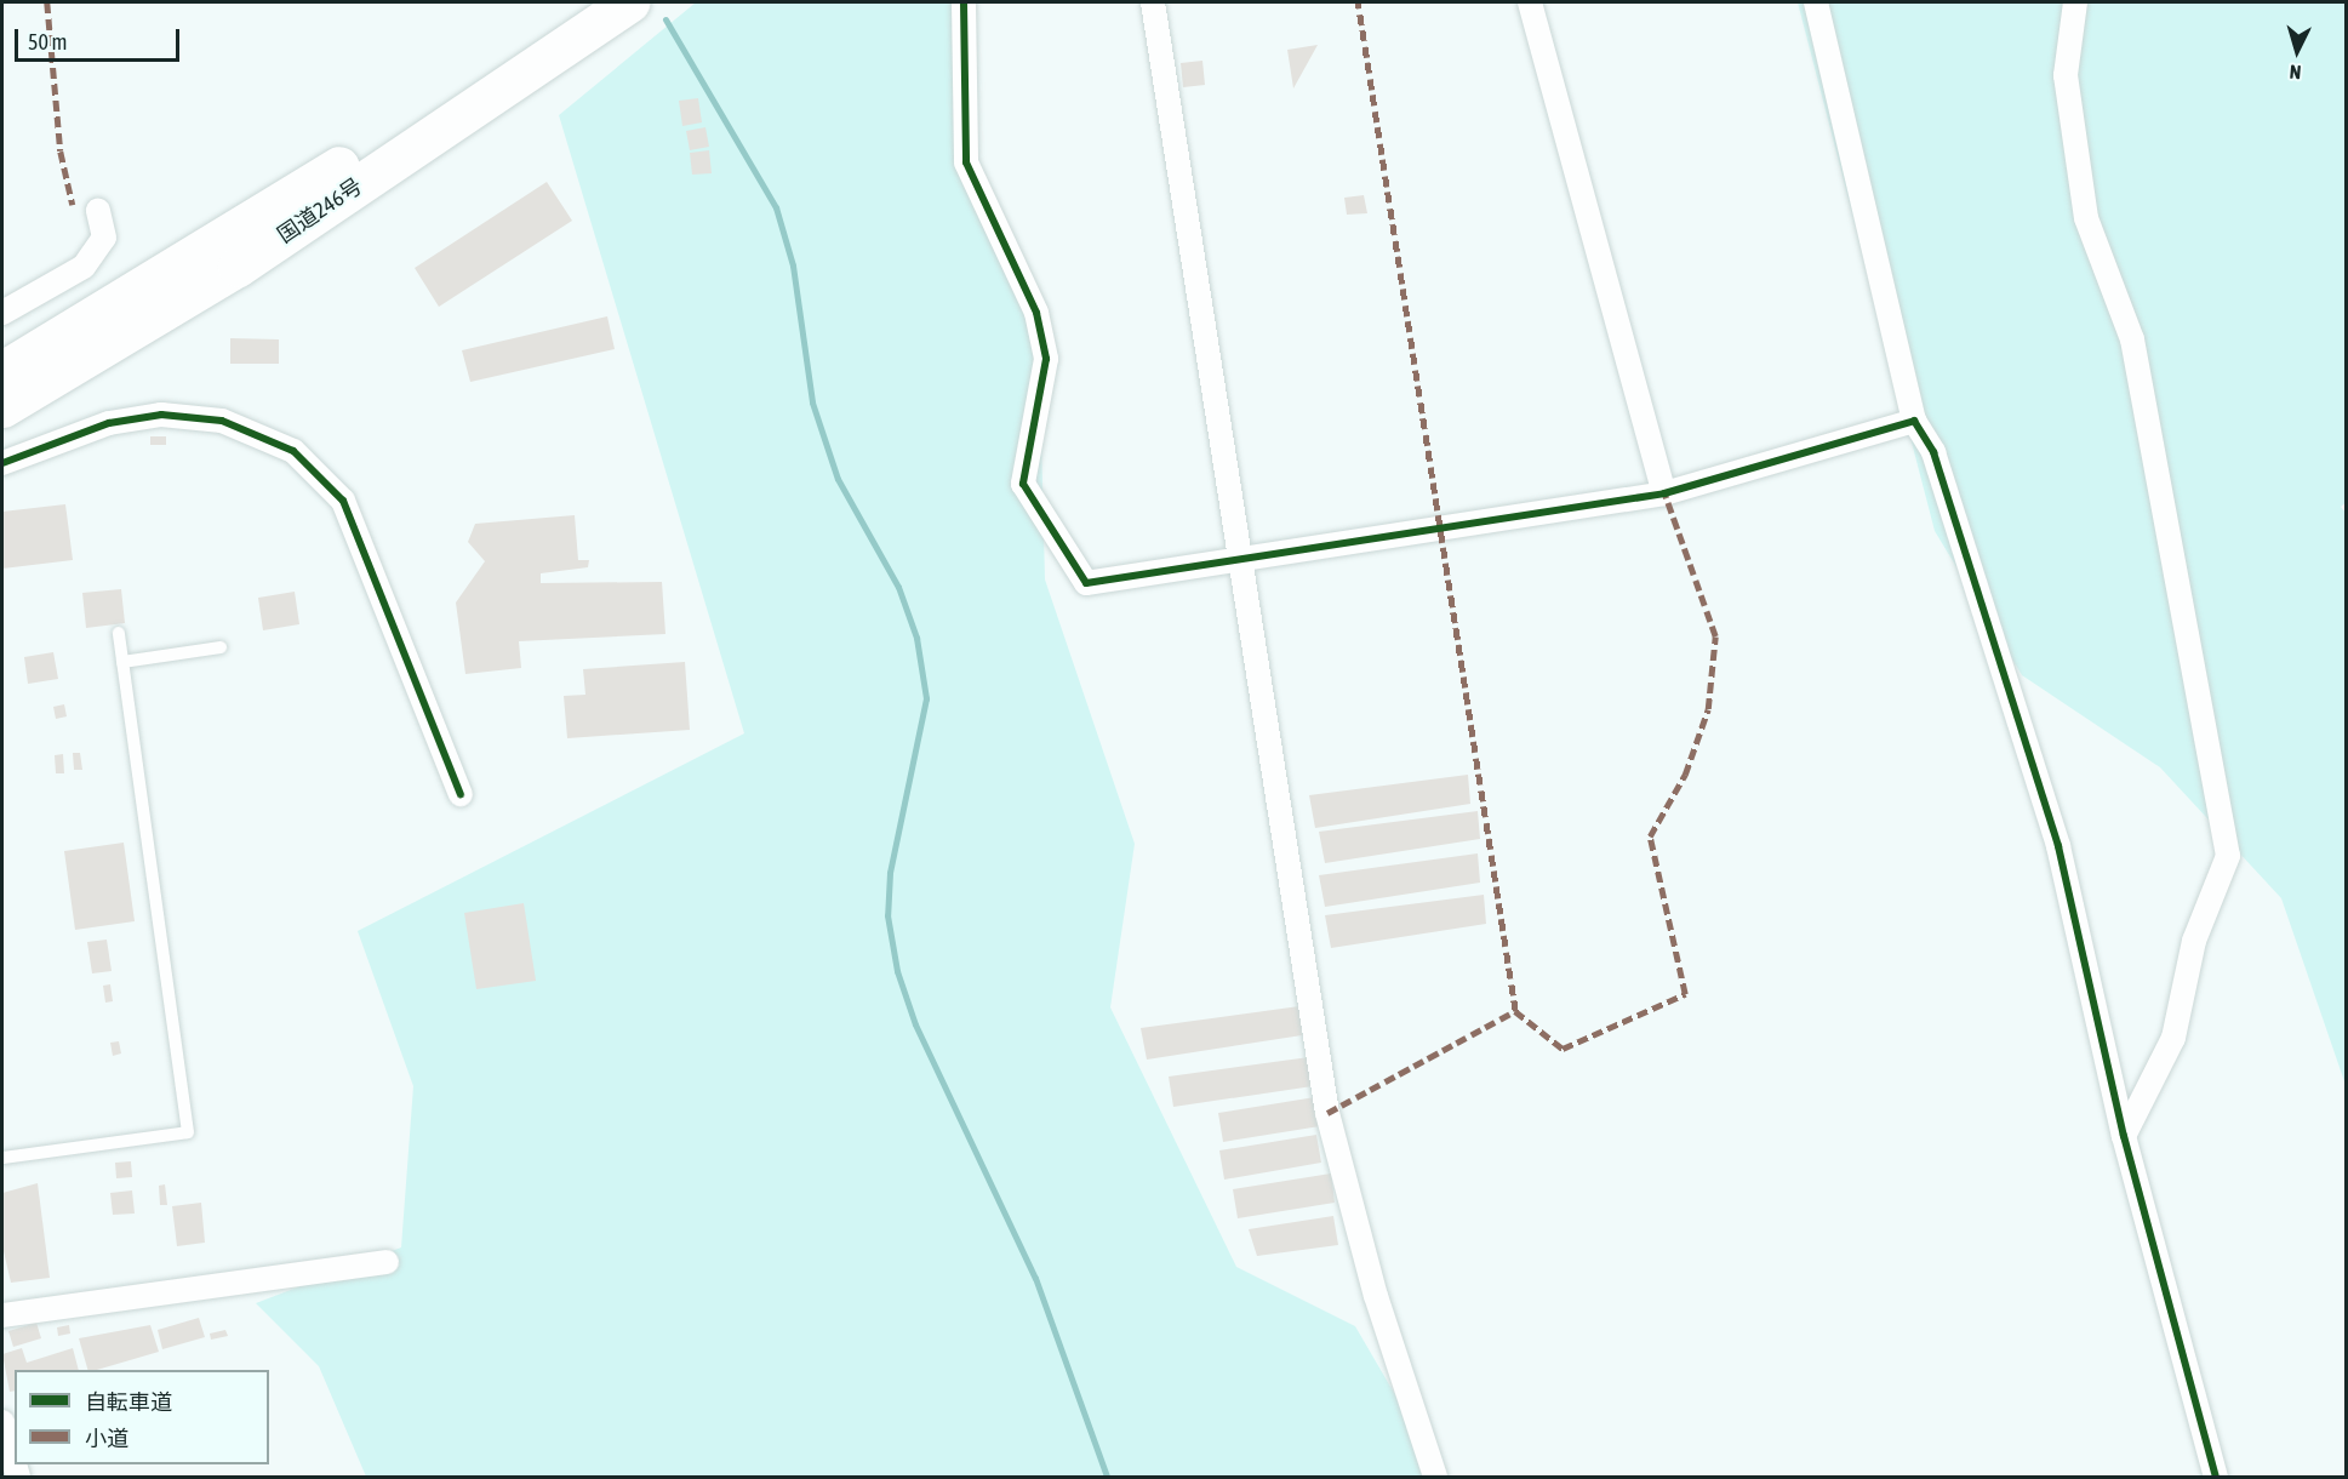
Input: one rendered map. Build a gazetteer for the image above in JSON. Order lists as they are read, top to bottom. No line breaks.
{"streets":{"highway":["国道246号"]},"legend":["自転車道","小道"],"scale_bar":"50 m","north":"bottom"}
